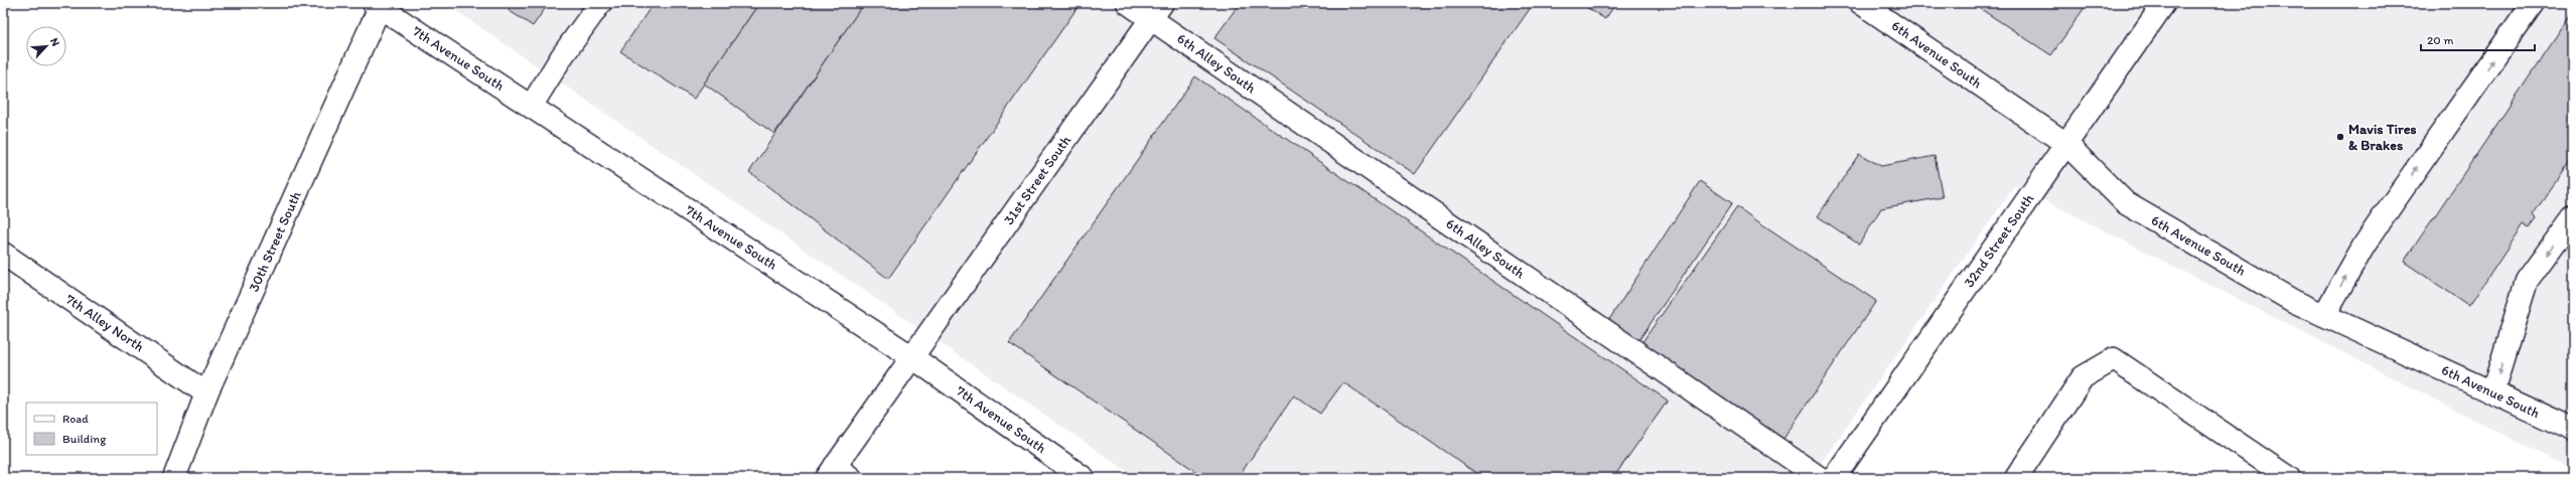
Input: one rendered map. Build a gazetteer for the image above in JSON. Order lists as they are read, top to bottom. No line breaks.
{"streets":{"street":["6th Avenue South","7th Avenue South","6th Alley South","31st Street South","32nd Street South","30th Street South","7th Alley North"]},"crossings":[["6th Avenue South","32nd Street South"],["7th Avenue South","31st Street South"],["7th Avenue South","30th Street South"],["6th Alley South","31st Street South"],["30th Street South","7th Alley North"]],"places":["Mavis Tires & Brakes"],"legend":["Road","Building"],"scale_bar":"20 m","north":"top right"}
